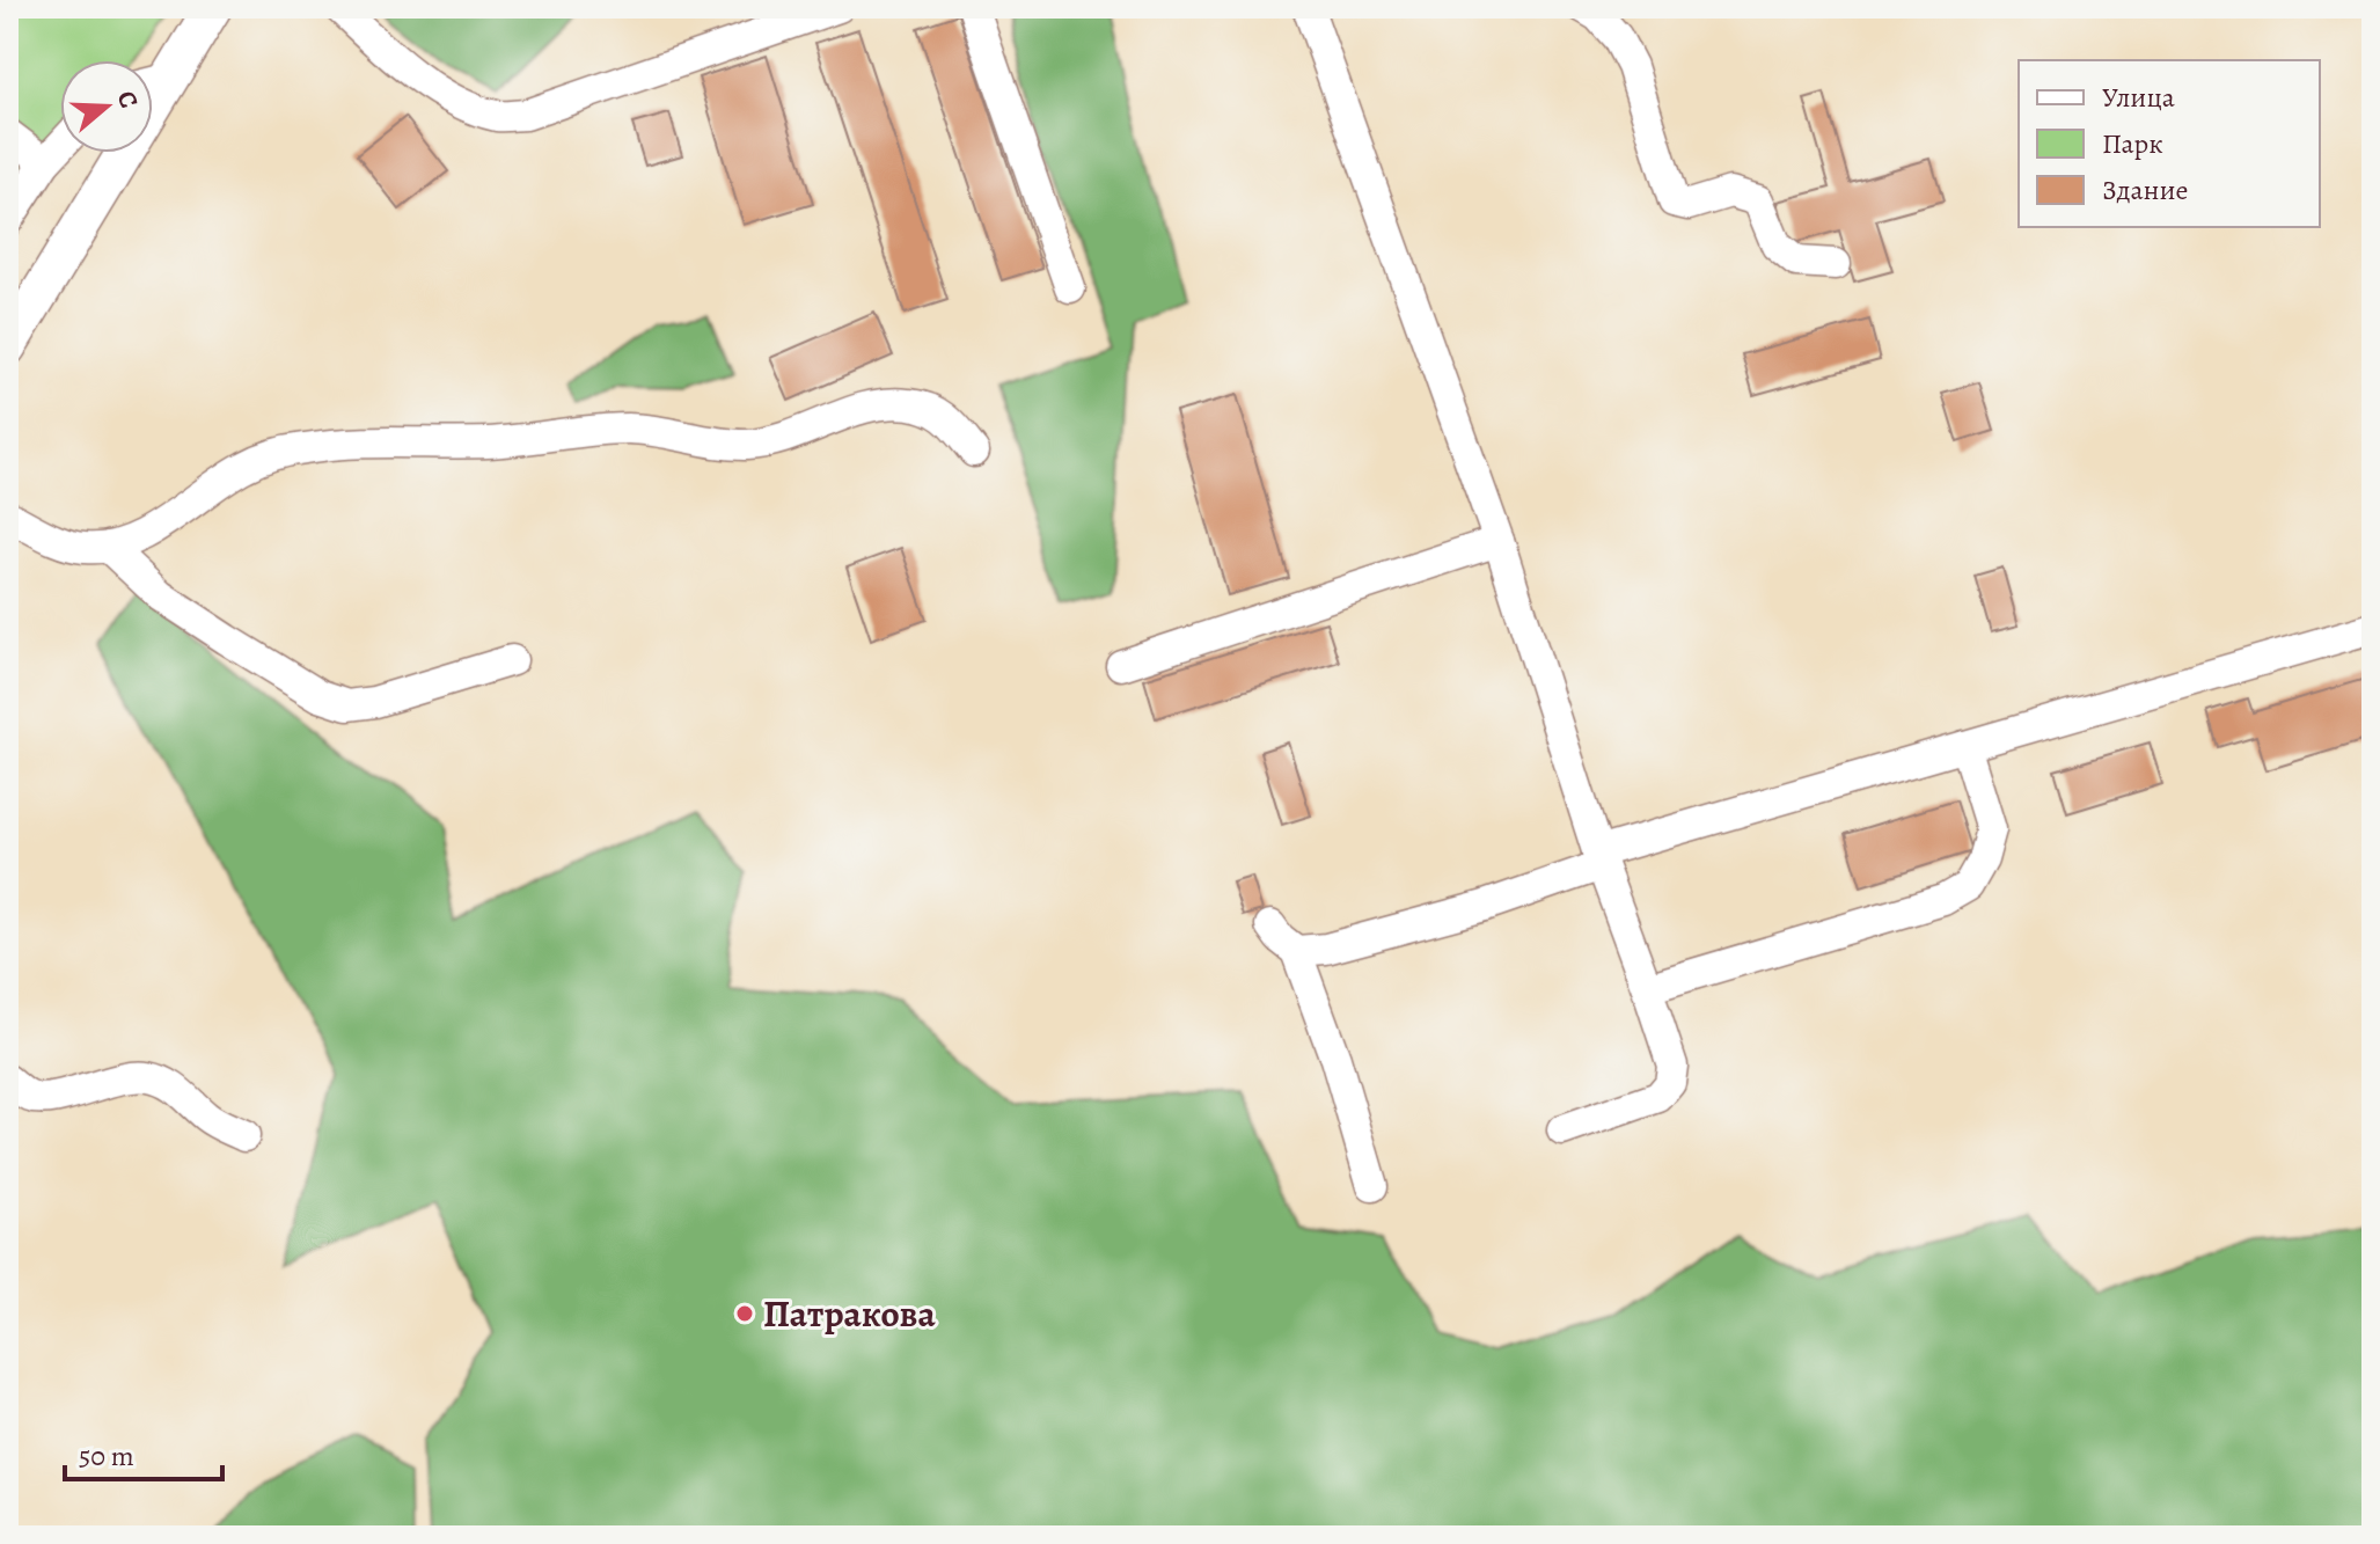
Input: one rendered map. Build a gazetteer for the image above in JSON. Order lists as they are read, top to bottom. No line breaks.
{"places":["Патракова"],"legend":["Улица","Парк","Здание"],"scale_bar":"50 m","north":"right"}
